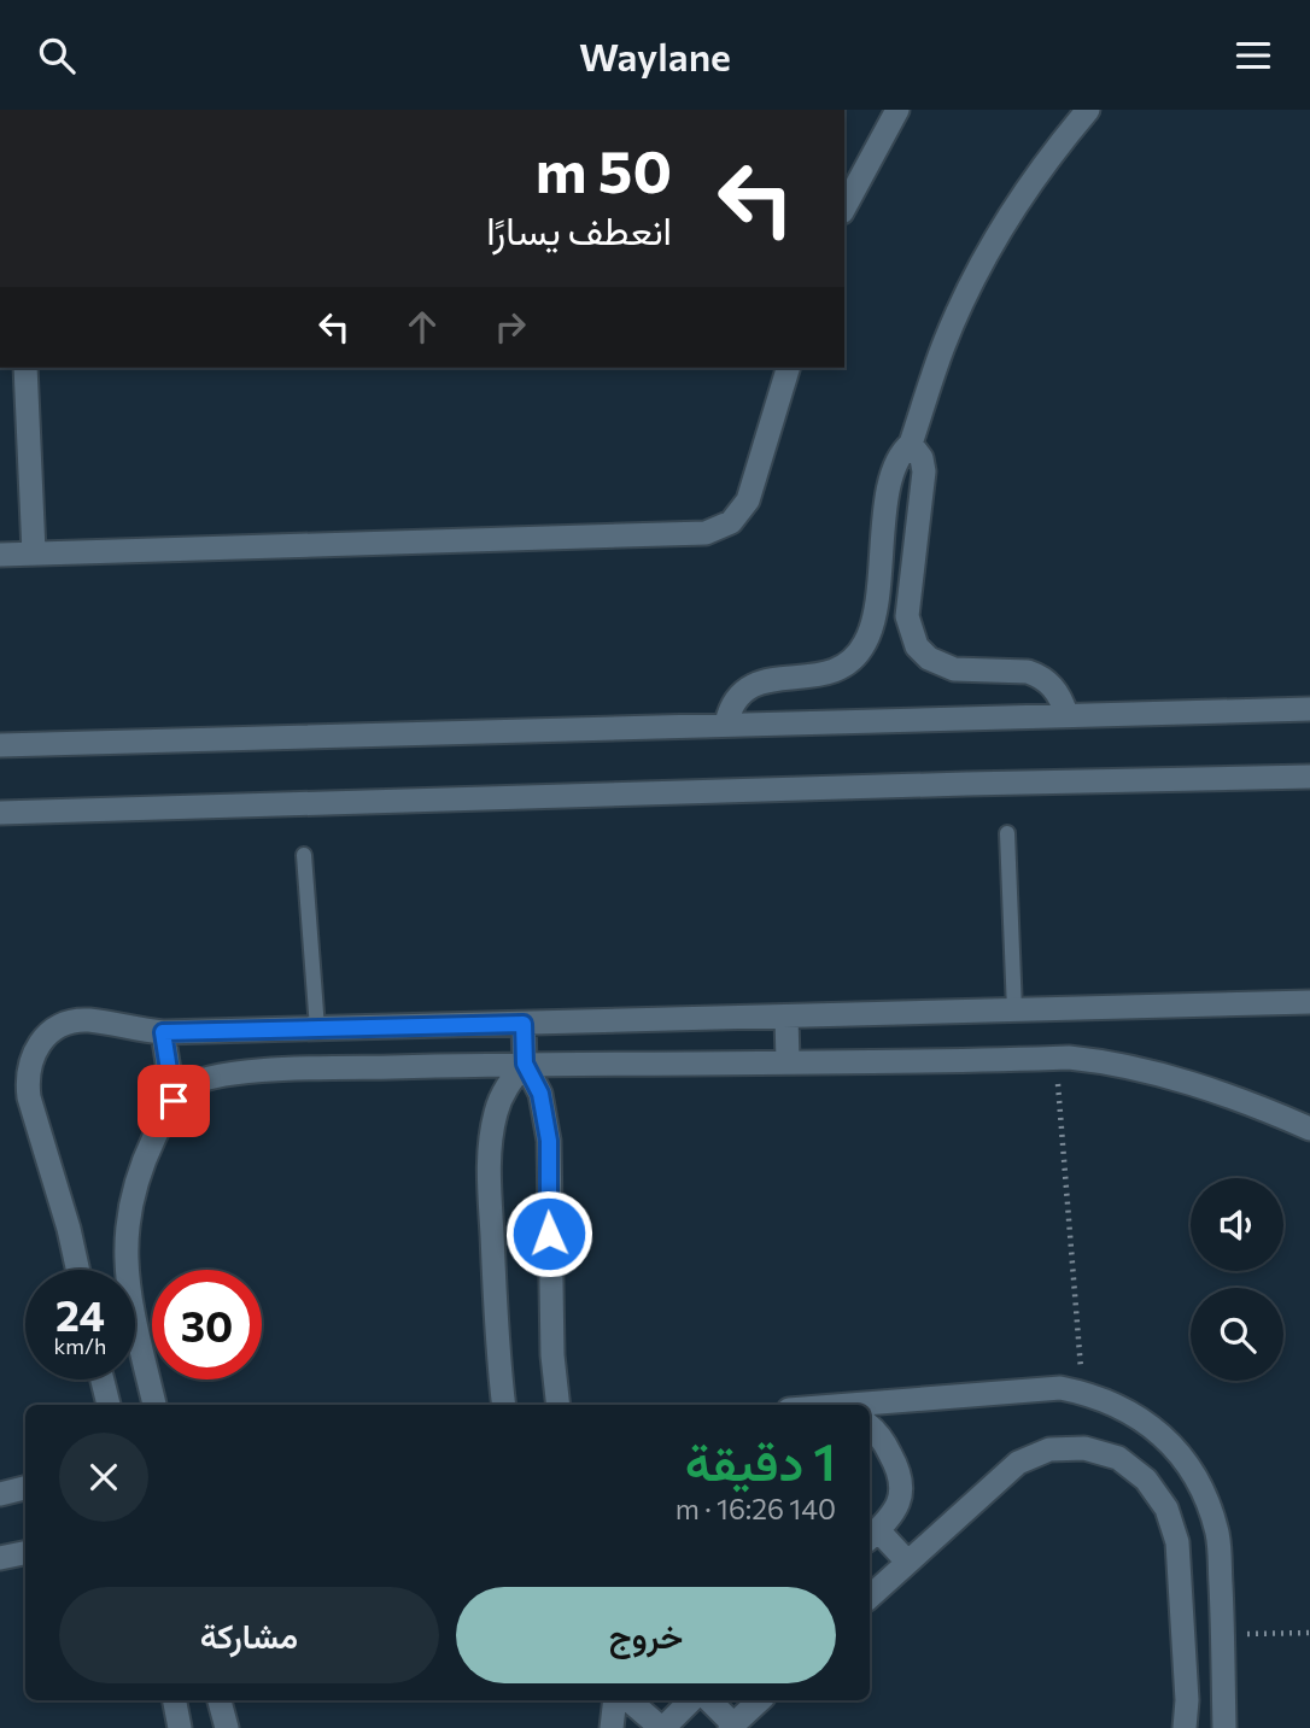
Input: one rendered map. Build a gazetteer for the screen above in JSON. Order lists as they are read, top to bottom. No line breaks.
{"page":{"header":"Waylane","turn":["50 m","انعطف يسارًا"],"speed":"24 km/h","limit":"30","heading":["1 دقيقة","140 m · 16:26"],"buttons":["خروج","مشاركة"]}}
